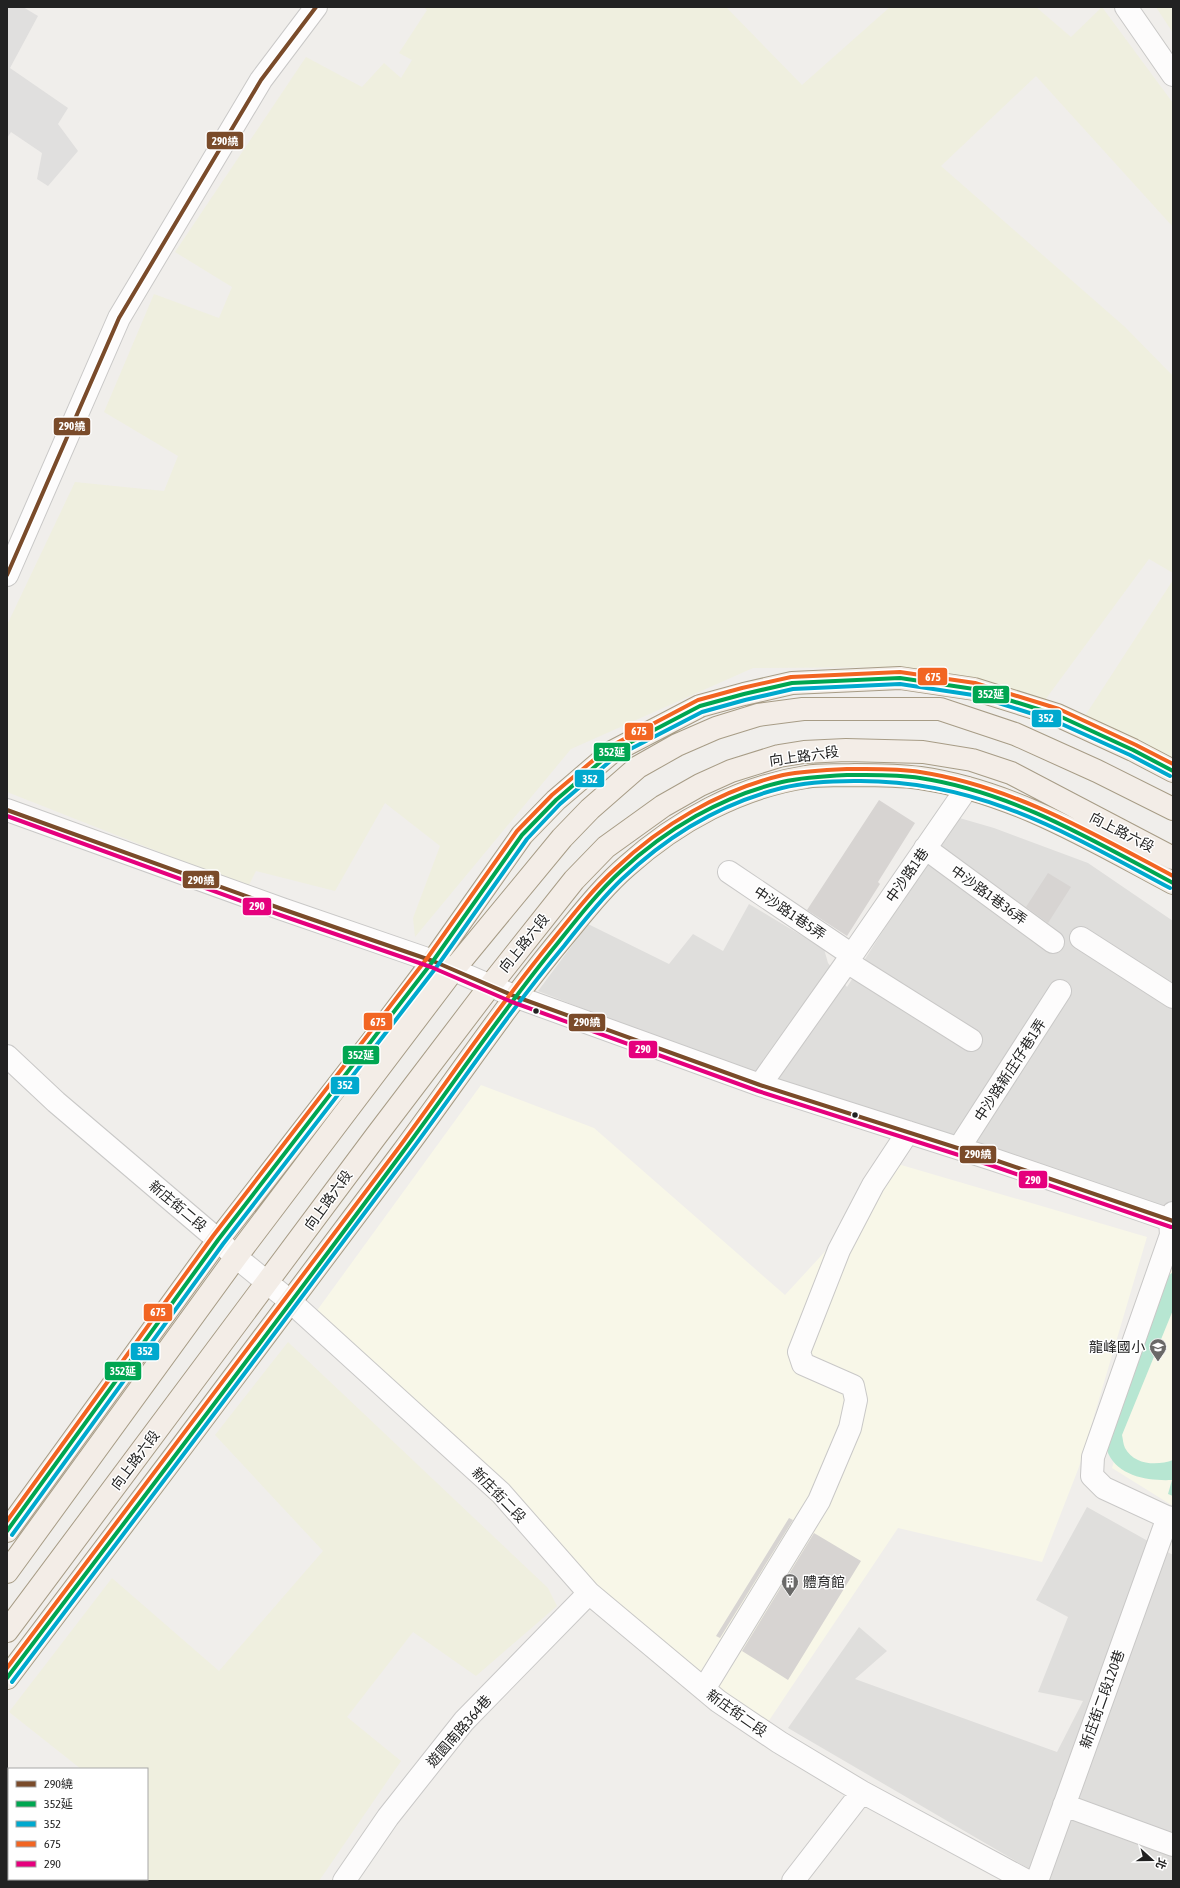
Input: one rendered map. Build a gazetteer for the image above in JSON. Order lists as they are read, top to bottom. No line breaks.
{"streets":{"main road":["向上路六段"],"street":["中沙路1巷","中沙路1巷36弄","中沙路1巷5弄","中沙路新庄仔巷1弄","新庄街二段","新庄街二段120巷","遊園南路364巷"]},"crossings":[["向上路六段","中沙路1巷"],["向上路六段","新庄街二段"],["中沙路1巷","中沙路1巷36弄"],["中沙路1巷","中沙路1巷5弄"],["新庄街二段","遊園南路364巷"]],"places":{"school or university":["龍峰國小"],"building":["體育館"]},"lines":["transit line 290繞","transit line 675","transit line 352延","transit line 352","transit line 290"],"legend":["290繞","352延","352","675","290"],"north":"right"}
